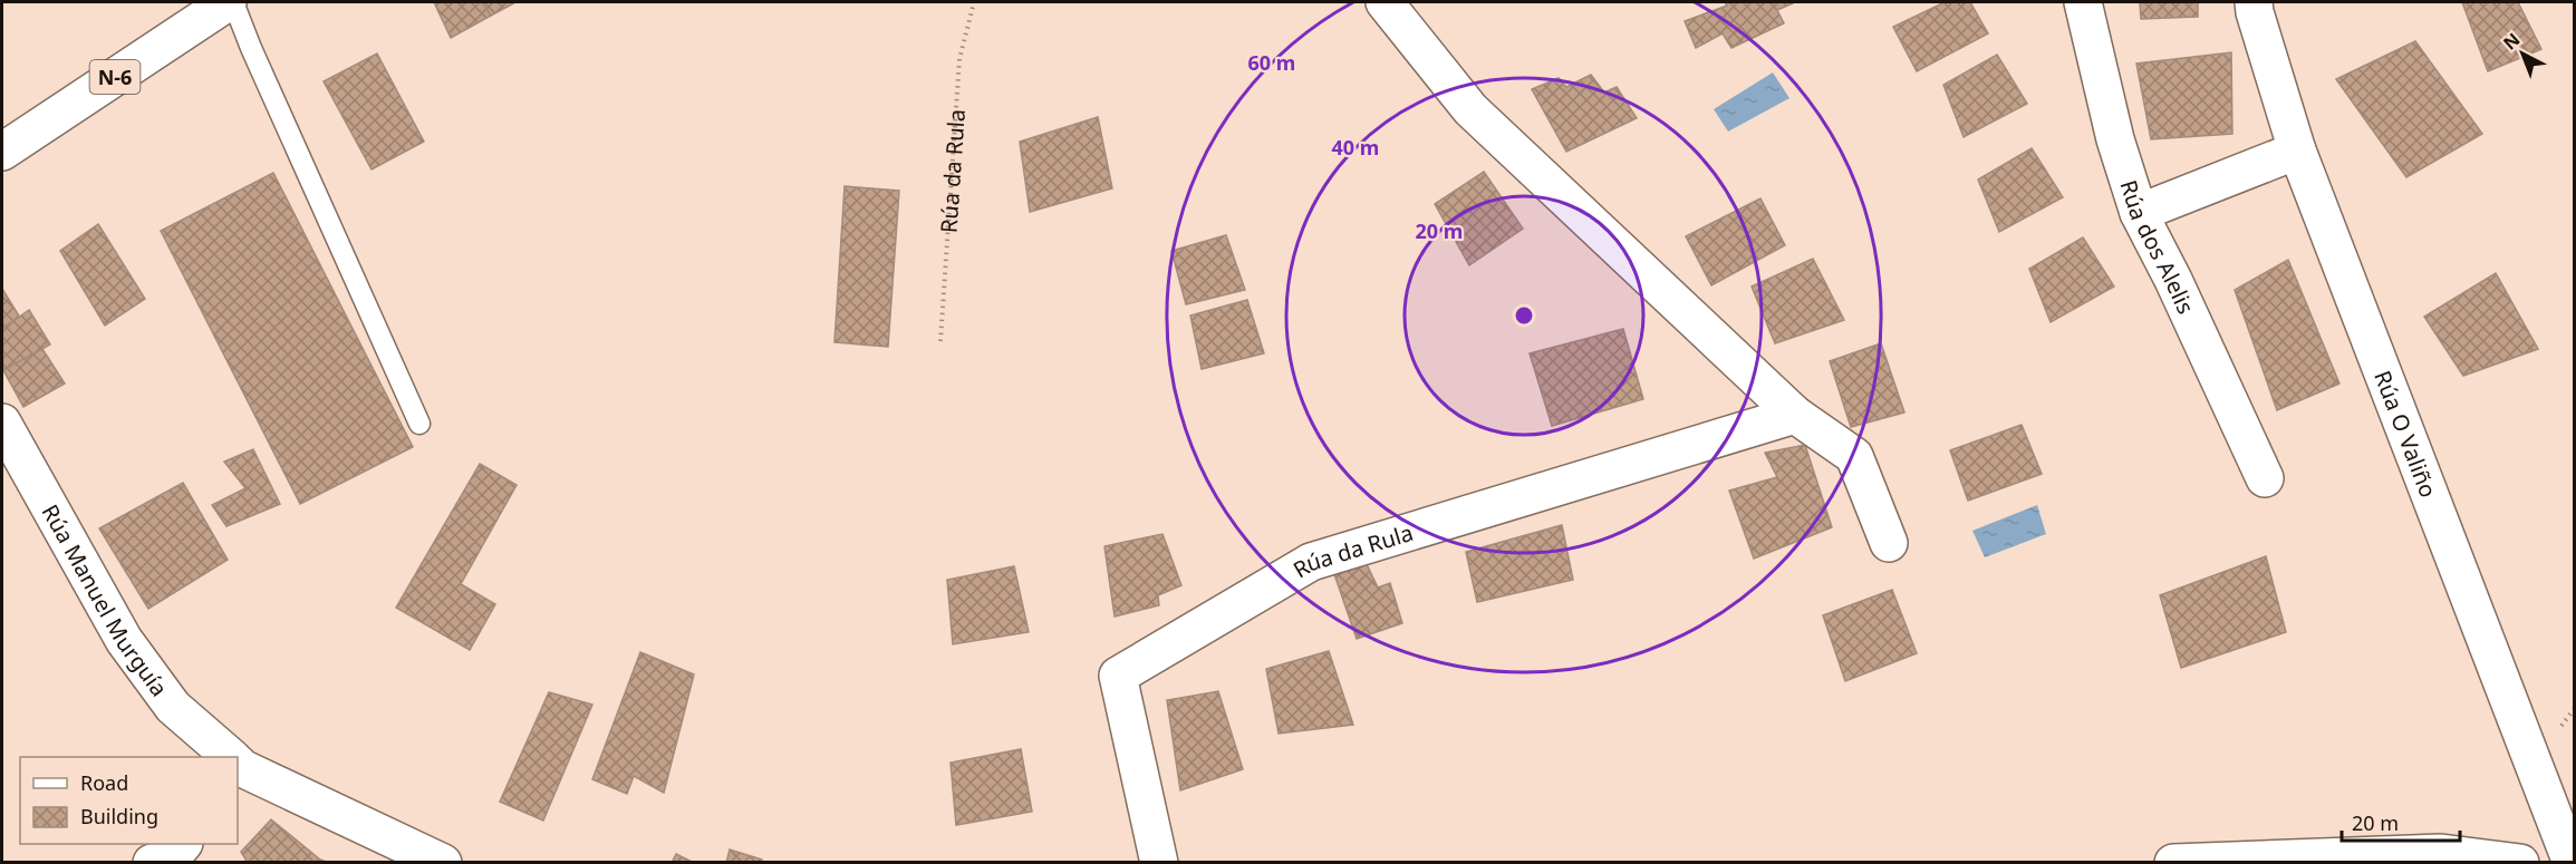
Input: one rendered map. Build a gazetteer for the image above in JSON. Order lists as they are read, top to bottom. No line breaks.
{"streets":{"main road":["N-6","Rúa da Rula","Rúa dos Alelis","Rúa O Valiño","Rúa Manuel Murguía"]},"legend":["Road","Building"],"scale_bar":"20 m","north":"top left","rings":["60 m","40 m","20 m"]}
